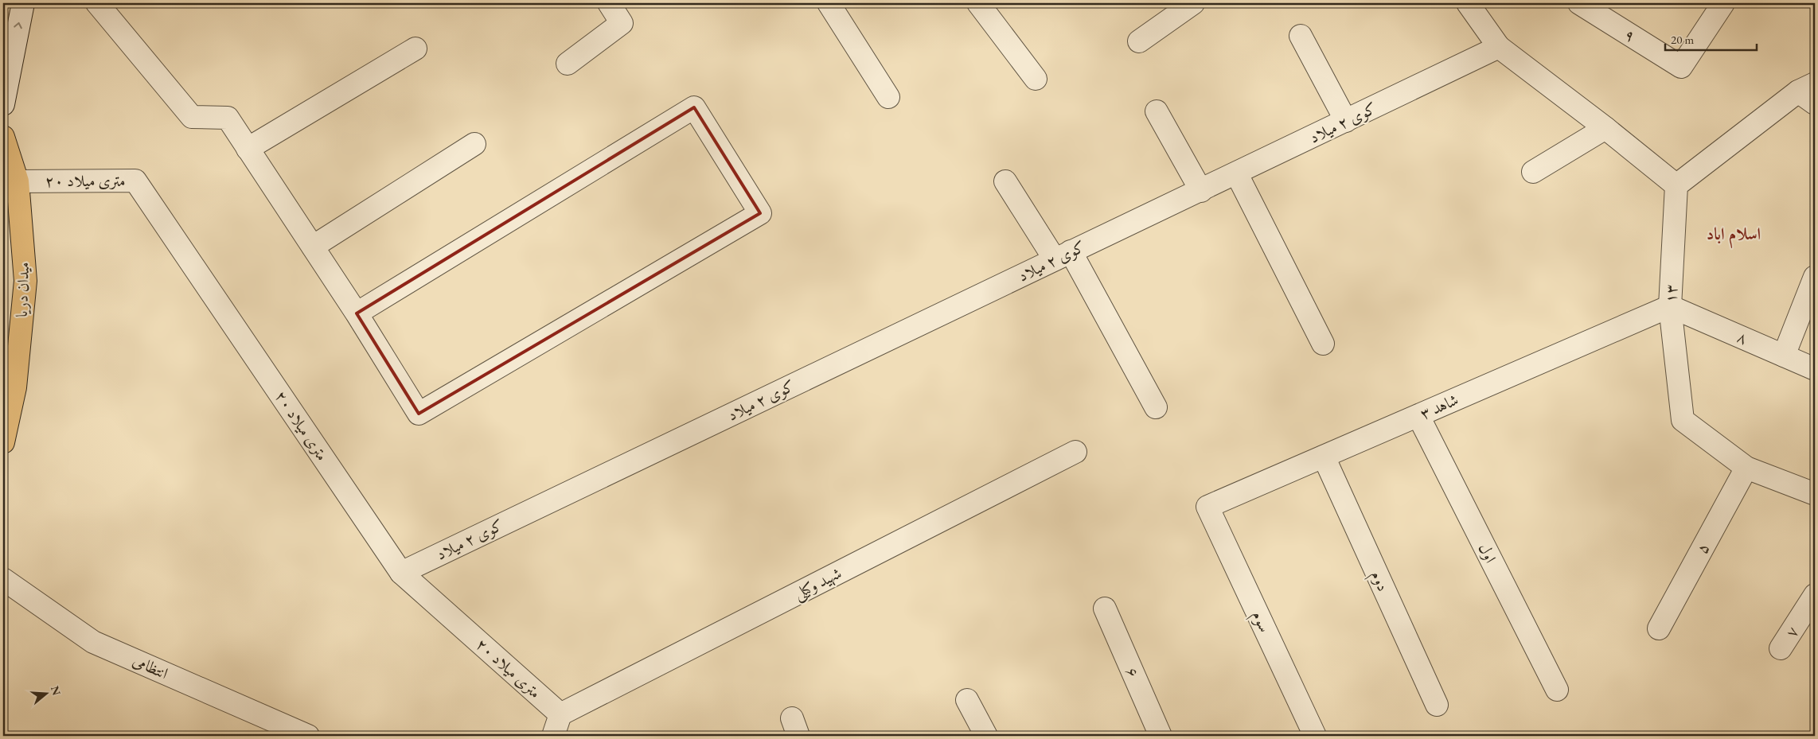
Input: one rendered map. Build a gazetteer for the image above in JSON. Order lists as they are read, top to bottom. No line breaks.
{"streets":{"main road":["میدان دریا"],"street":["۹","کوی ۲ میلاد","۲۰ متری میلاد","۱۳","۸","شاهد ۳","۵","اول","دوم","شهید وکیلی","سوم","۷","انتظامی","۶"]},"crossings":[["کوی ۲ میلاد","۲۰ متری میلاد"],["۲۰ متری میلاد","میدان دریا"],["۲۰ متری میلاد","شهید وکیلی"],["۱۳","۸"],["۱۳","شاهد ۳"],["۱۳","۵"],["۸","شاهد ۳"],["شاهد ۳","اول"],["شاهد ۳","دوم"],["شاهد ۳","سوم"]],"districts":["اسلام اباد"],"scale_bar":"20 m","north":"right"}
